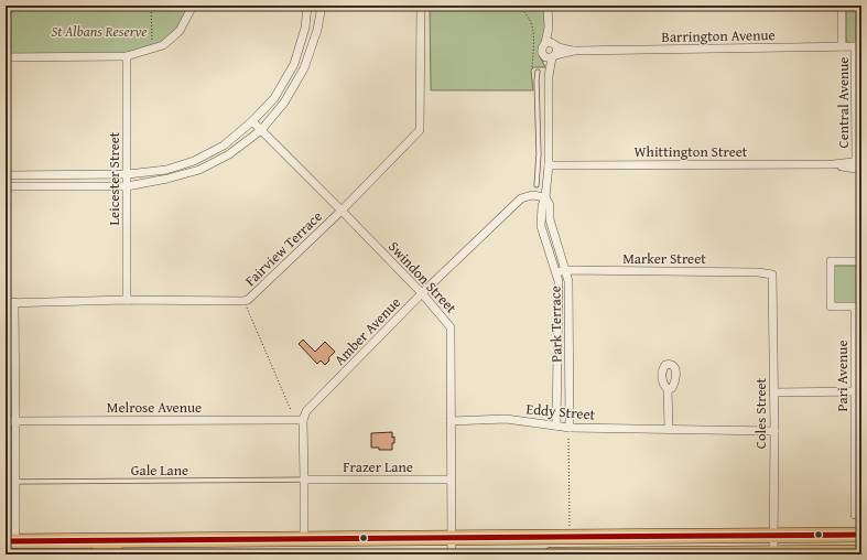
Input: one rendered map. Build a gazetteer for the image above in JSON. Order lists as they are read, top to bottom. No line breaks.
{"streets":{"street":["Barrington Avenue","Central Avenue","Whittington Street","Leicester Street","Fairview Terrace","Marker Street","Swindon Street","Park Terrace","Amber Avenue","Pari Avenue","Melrose Avenue","Eddy Street","Coles Street","Frazer Lane"],"lane":["Gale Lane"]},"crossings":[["Barrington Avenue","Central Avenue"],["Barrington Avenue","Park Terrace"],["Central Avenue","Whittington Street"],["Whittington Street","Park Terrace"],["Leicester Street","Fairview Terrace"],["Fairview Terrace","Swindon Street"],["Marker Street","Park Terrace"],["Marker Street","Coles Street"],["Swindon Street","Amber Avenue"],["Swindon Street","Eddy Street"],["Swindon Street","Frazer Lane"],["Park Terrace","Amber Avenue"],["Park Terrace","Eddy Street"],["Amber Avenue","Melrose Avenue"],["Eddy Street","Coles Street"],["Frazer Lane","Gale Lane"]],"parks":["St Albans Reserve"]}
